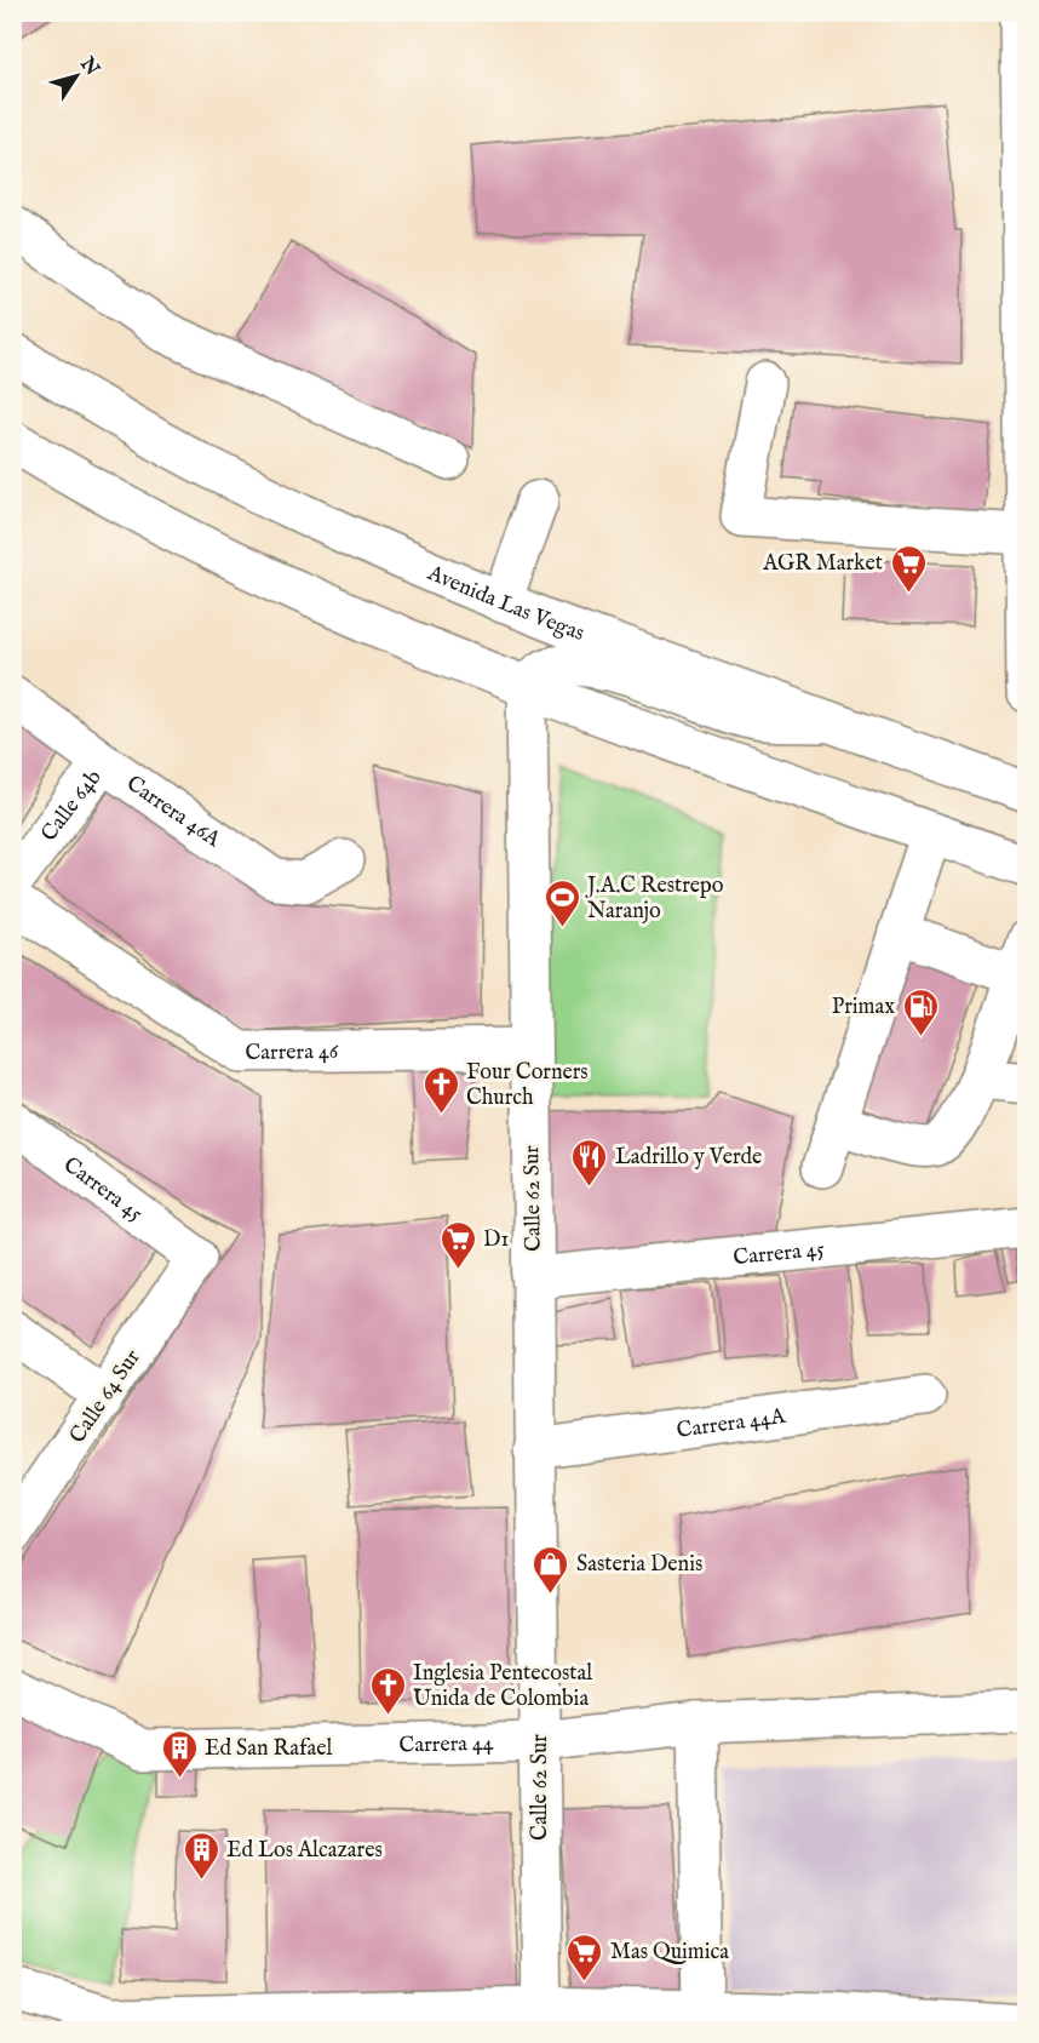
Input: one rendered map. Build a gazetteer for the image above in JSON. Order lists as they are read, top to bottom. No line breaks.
{"streets":{"street":["Avenida Las Vegas","Calle 64b","Carrera 46A","Carrera 46","Carrera 45","Calle 62 Sur","Calle 64 Sur","Carrera 44A","Carrera 44"]},"crossings":[["Calle 64b","Carrera 46A"],["Carrera 46","Calle 62 Sur"],["Carrera 45","Calle 62 Sur"],["Carrera 45","Calle 64 Sur"],["Calle 62 Sur","Carrera 44A"],["Calle 62 Sur","Carrera 44"]],"places":{"supermarket":["AGR Market","D1","Mas Quimica"],"sports":["J.A.C Restrepo Naranjo"],"fuel station":["Primax"],"church":["Four Corners Church","Inglesia Pentecostal Unida de Colombia"],"restaurant":["Ladrillo y Verde"],"shop":["Sasteria Denis"],"building":["Ed San Rafael","Ed Los Alcazares"]},"north":"top right"}
